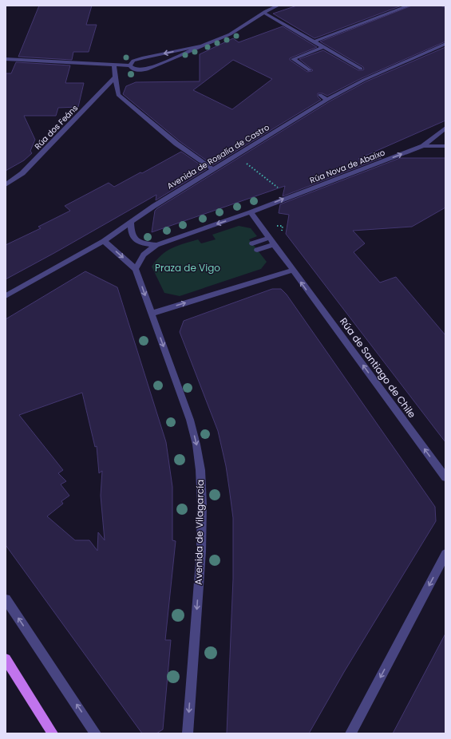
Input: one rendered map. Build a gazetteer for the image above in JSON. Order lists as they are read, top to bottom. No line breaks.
{"streets":{"street":["Rúa dos Feáns","Avenida de Rosalía de Castro","Rúa Nova de Abaixo","Rúa de Santiago de Chile","Avenida de Vilagarcía"]},"crossings":[["Avenida de Rosalía de Castro","Avenida de Vilagarcía"]],"one_way":["Rúa Nova de Abaixo","Rúa de Santiago de Chile","Avenida de Vilagarcía"],"parks":["Praza de Vigo"]}
